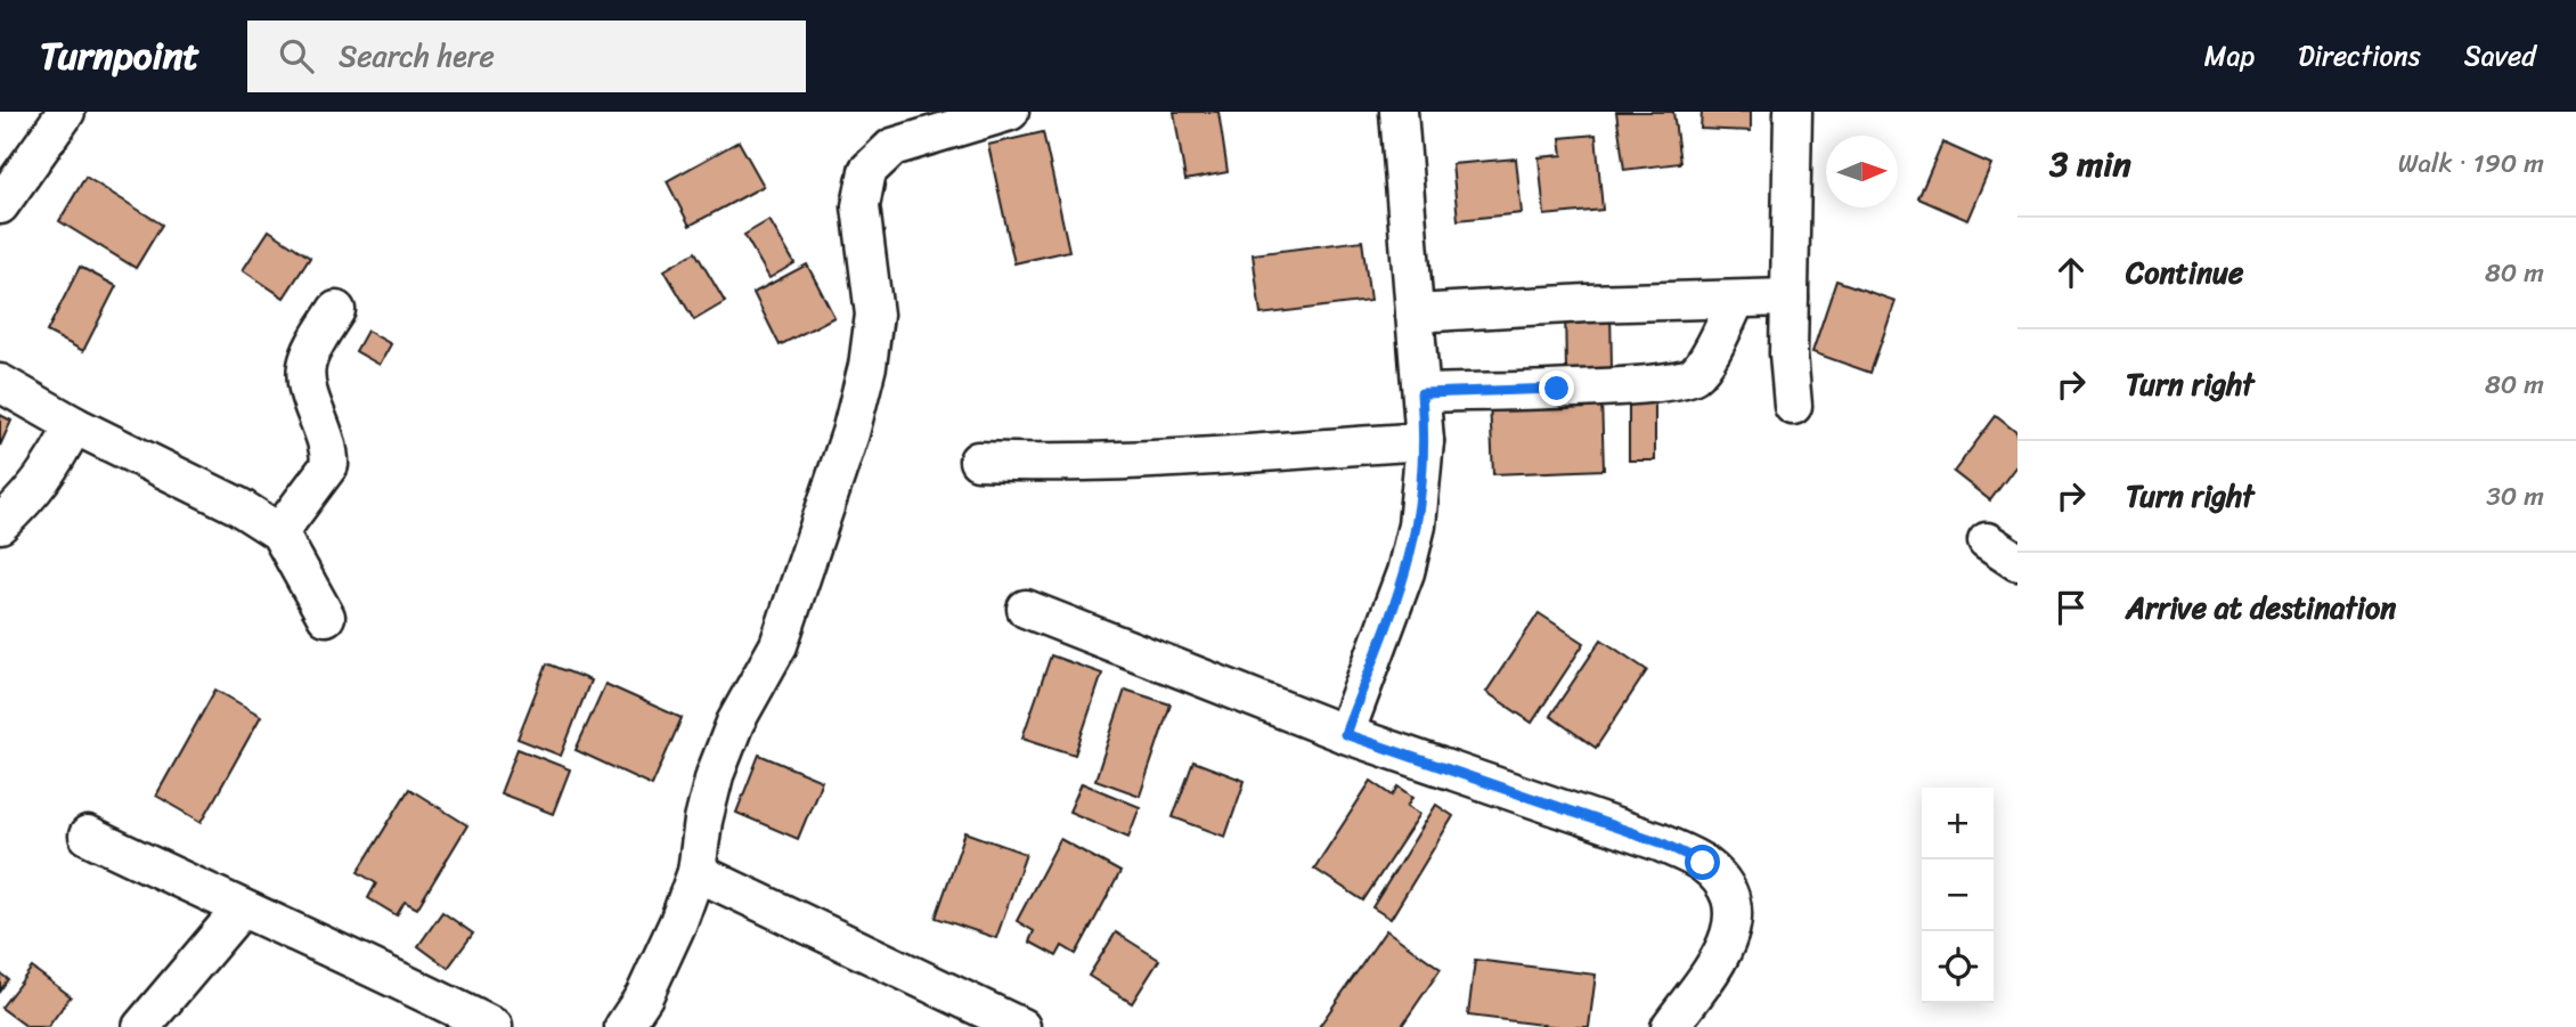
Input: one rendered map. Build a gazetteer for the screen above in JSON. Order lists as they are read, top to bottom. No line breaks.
{"north":"right","page":{"header":"Turnpoint","search":"Search here","nav":["Map","Directions","Saved"],"heading":["3 min","Walk · 190 m"],"list":[["Continue","80 m"],["Turn right","80 m"],["Turn right","30 m"],"Arrive at destination"],"map_buttons":["+","−"]}}
